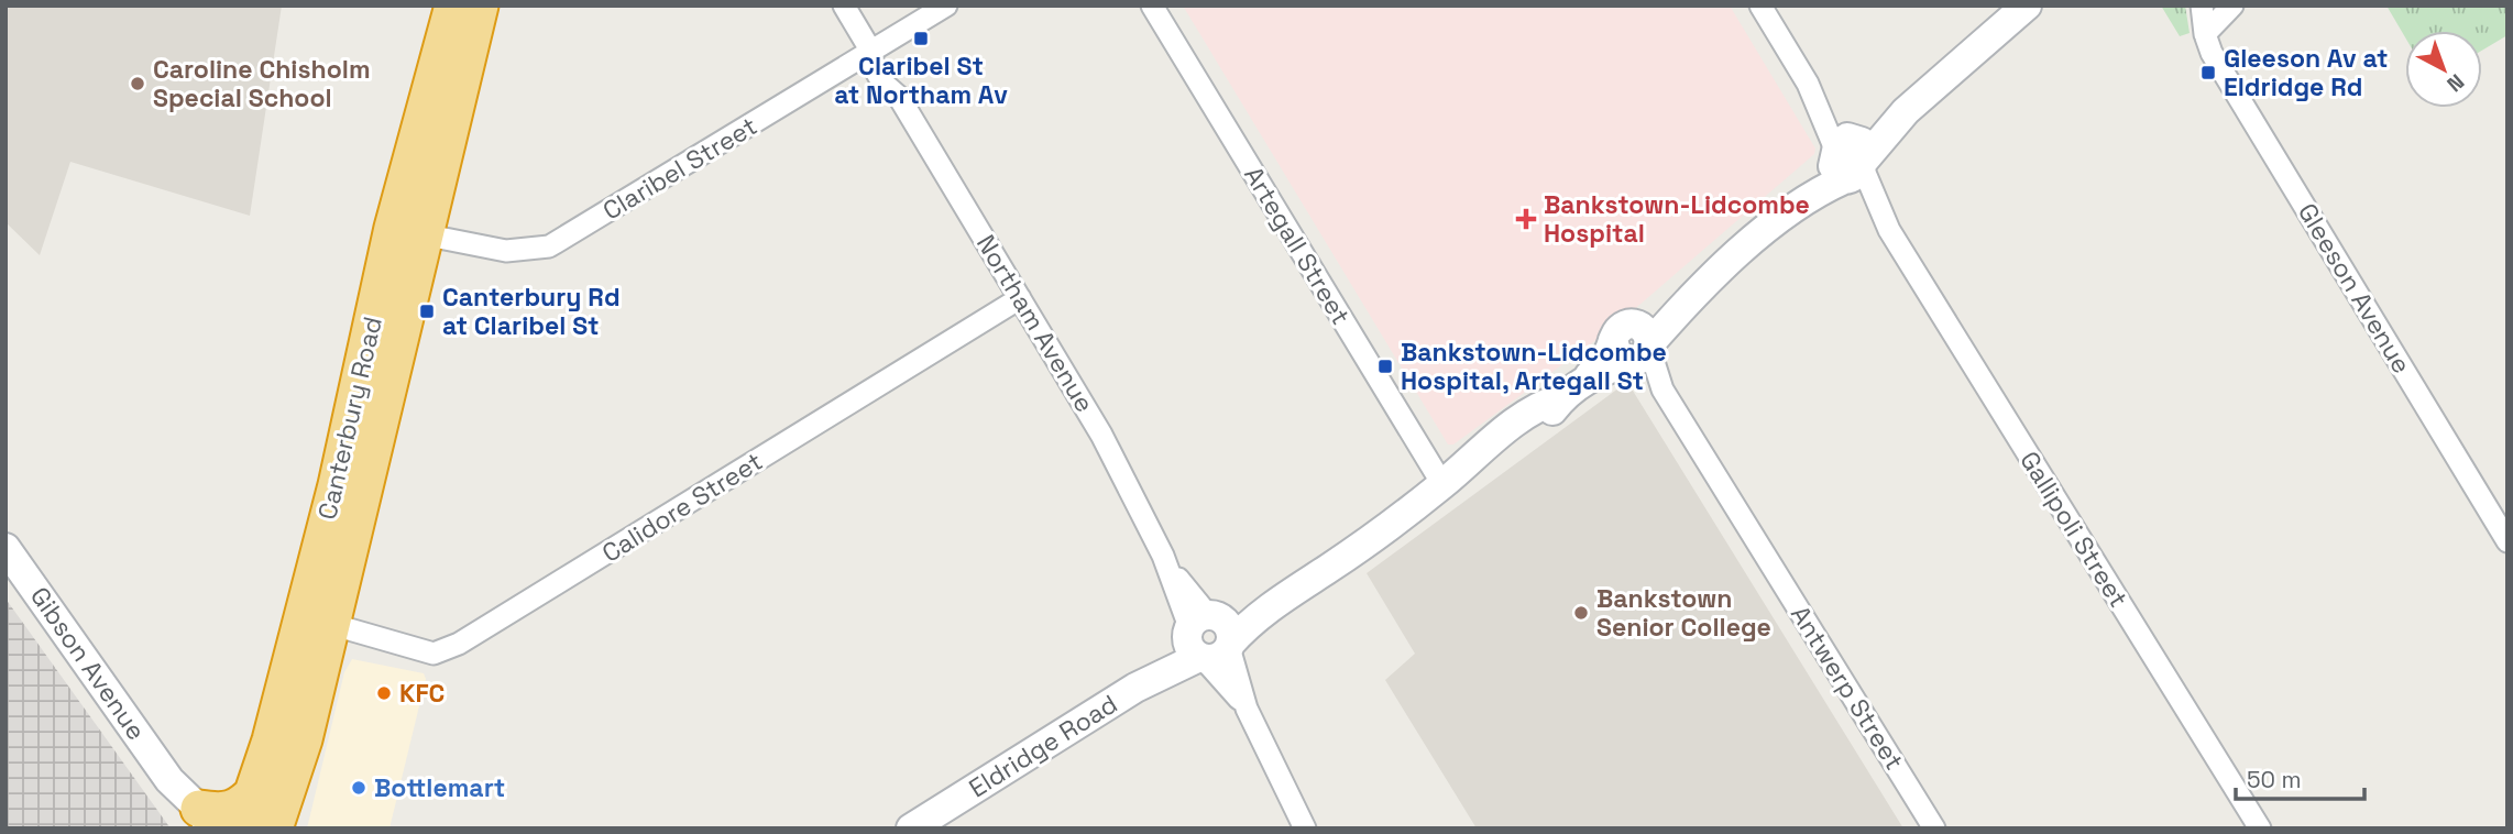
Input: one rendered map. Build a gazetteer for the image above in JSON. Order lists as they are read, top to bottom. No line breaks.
{"streets":{"highway":["Canterbury Road"],"street":["Claribel Street","Artegall Street","Gleeson Avenue","Northam Avenue","Calidore Street","Gallipoli Street","Gibson Avenue","Antwerp Street","Eldridge Road"]},"crossings":[["Claribel Street","Northam Avenue"],["Claribel Street","Canterbury Road"],["Artegall Street","Eldridge Road"],["Northam Avenue","Calidore Street"],["Northam Avenue","Eldridge Road"],["Canterbury Road","Calidore Street"],["Gallipoli Street","Eldridge Road"],["Antwerp Street","Eldridge Road"]],"places":{"transit":["Claribel St at Northam Av","Gleeson Av at Eldridge Rd","Canterbury Rd at Claribel St","Bankstown-Lidcombe Hospital, Artegall St"],"other":["Caroline Chisholm Special School","Bankstown Senior College","KFC","Bottlemart"],"health":["Bankstown-Lidcombe Hospital"]},"scale_bar":"50 m","north":"bottom right"}
